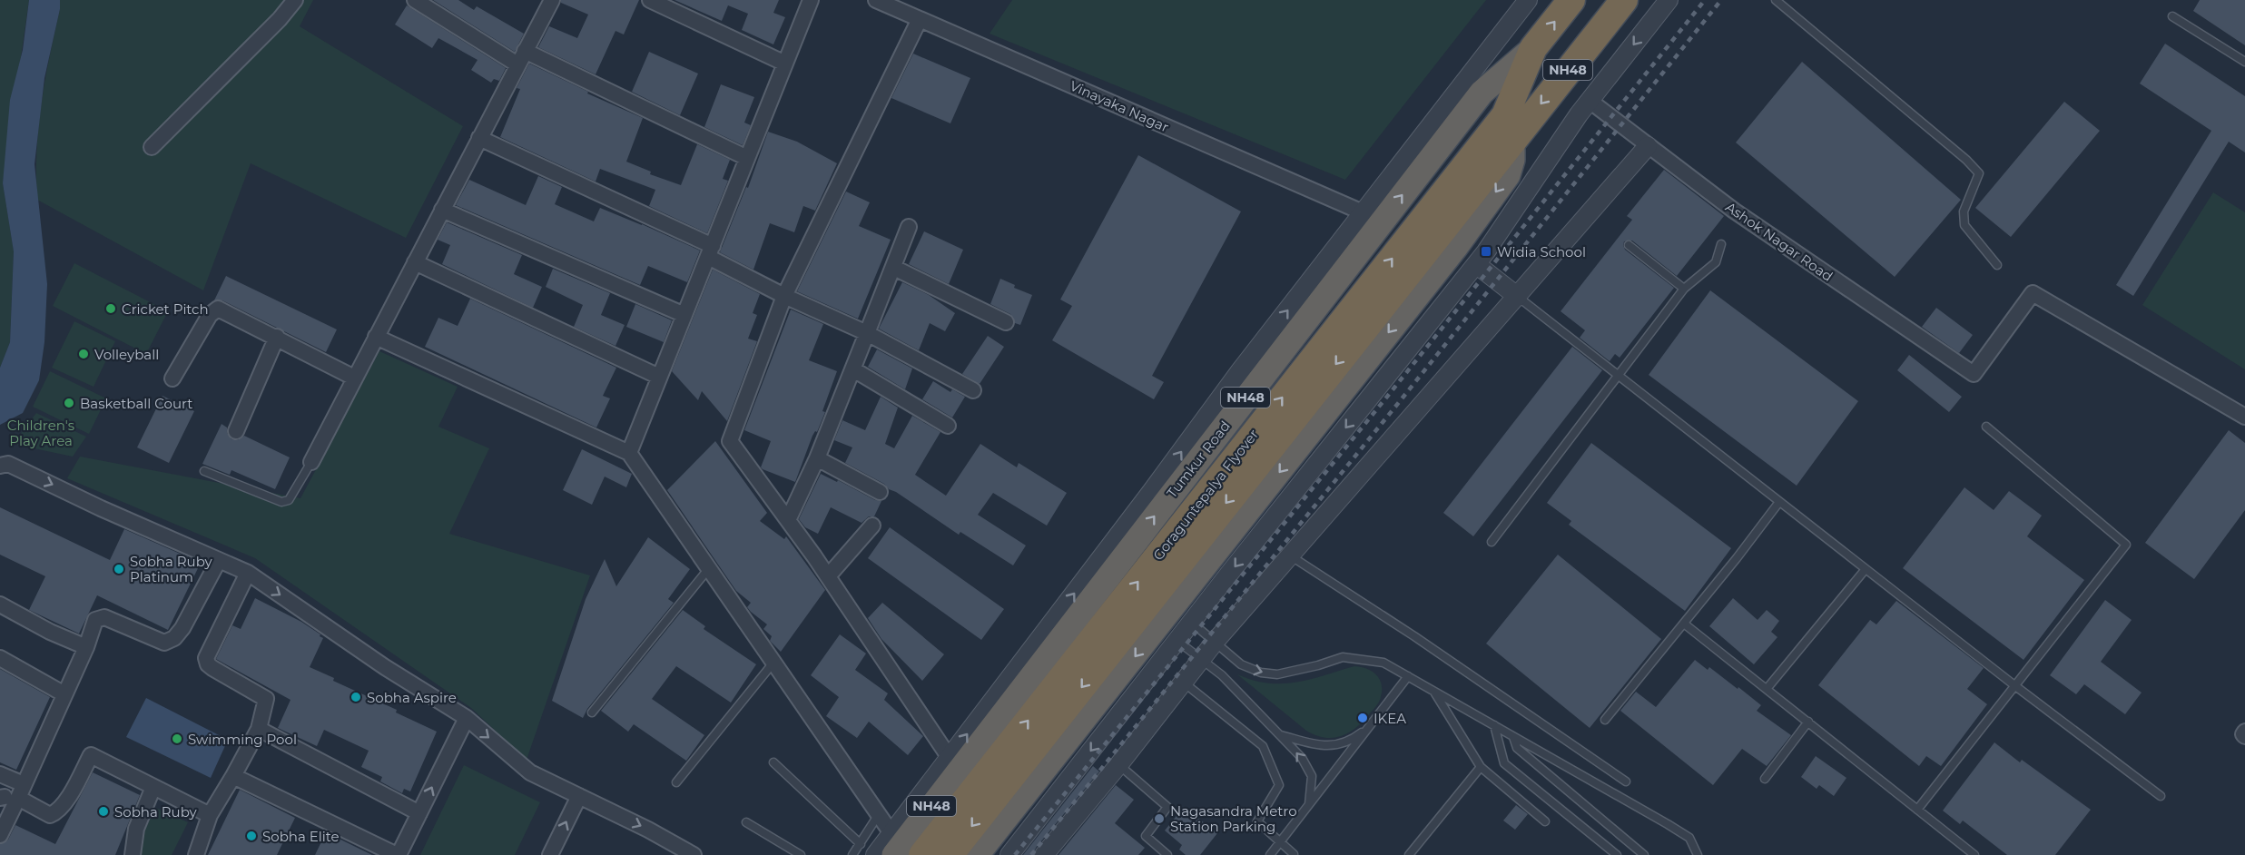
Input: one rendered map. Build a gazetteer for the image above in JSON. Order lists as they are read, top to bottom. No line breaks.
{"streets":{"highway":["NH48","Tumkur Road","Goraguntepalya Flyover"],"street":["Vinayaka Nagar","Ashok Nagar Road"]},"crossings":[["NH48","Tumkur Road"],["NH48","Goraguntepalya Flyover"],["Tumkur Road","Goraguntepalya Flyover"]],"parks":["Children's Play Area"],"places":{"transit":["Widia School"],"other":["Cricket Pitch","Volleyball","Basketball Court","Sobha Ruby Platinum","Sobha Aspire","IKEA","Swimming Pool","Sobha Ruby","Nagasandra Metro Station Parking","Sobha Elite"]}}
